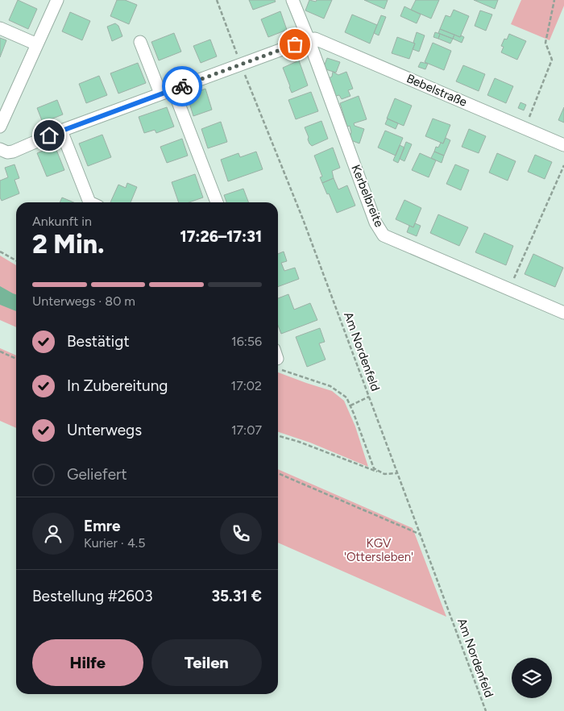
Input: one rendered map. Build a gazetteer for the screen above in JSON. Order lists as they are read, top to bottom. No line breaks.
{"streets":{"street":["Bebelstraße","Kerbelbreite"],"path":["Am Nordenfeld"]},"crossings":[["Bebelstraße","Kerbelbreite"]],"parks":["KGV 'Ottersleben'"],"page":{"heading":["2 Min.","Ankunft in","17:26–17:31"],"panel":["Emre","Kurier · 4.5","Bestellung #2603","35.31 €"],"bar":"Unterwegs · 80 m","list":[["Bestätigt","16:56"],["In Zubereitung","17:02"],["Unterwegs","17:07"],"Geliefert"],"buttons":["Hilfe","Teilen"]}}
